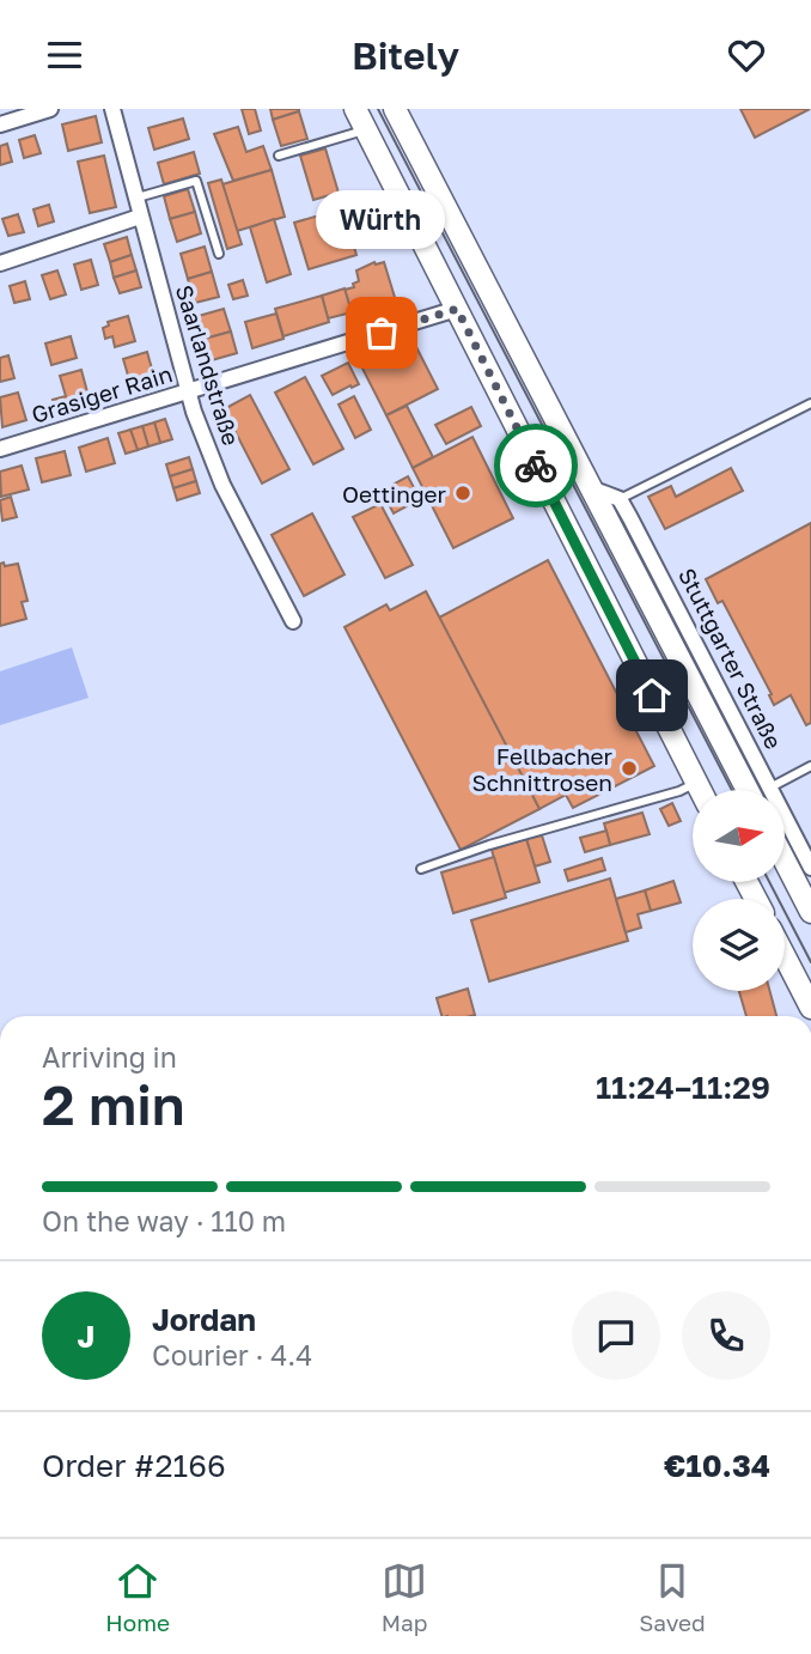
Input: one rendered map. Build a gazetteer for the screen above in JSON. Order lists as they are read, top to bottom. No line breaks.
{"streets":{"main road":["Stuttgarter Straße"],"street":["Saarlandstraße","Grasiger Rain"]},"crossings":[["Saarlandstraße","Grasiger Rain"]],"places":["Würth","Oettinger","Fellbacher Schnittrosen"],"north":"right","page":{"header":"Bitely","bubble":"Würth","heading":["2 min","Arriving in","11:24–11:29"],"panel":["Jordan","Courier · 4.4","Order #2166","€10.34"],"bar":"On the way · 110 m","round":"J","tabs":["Home","Map","Saved"]}}
